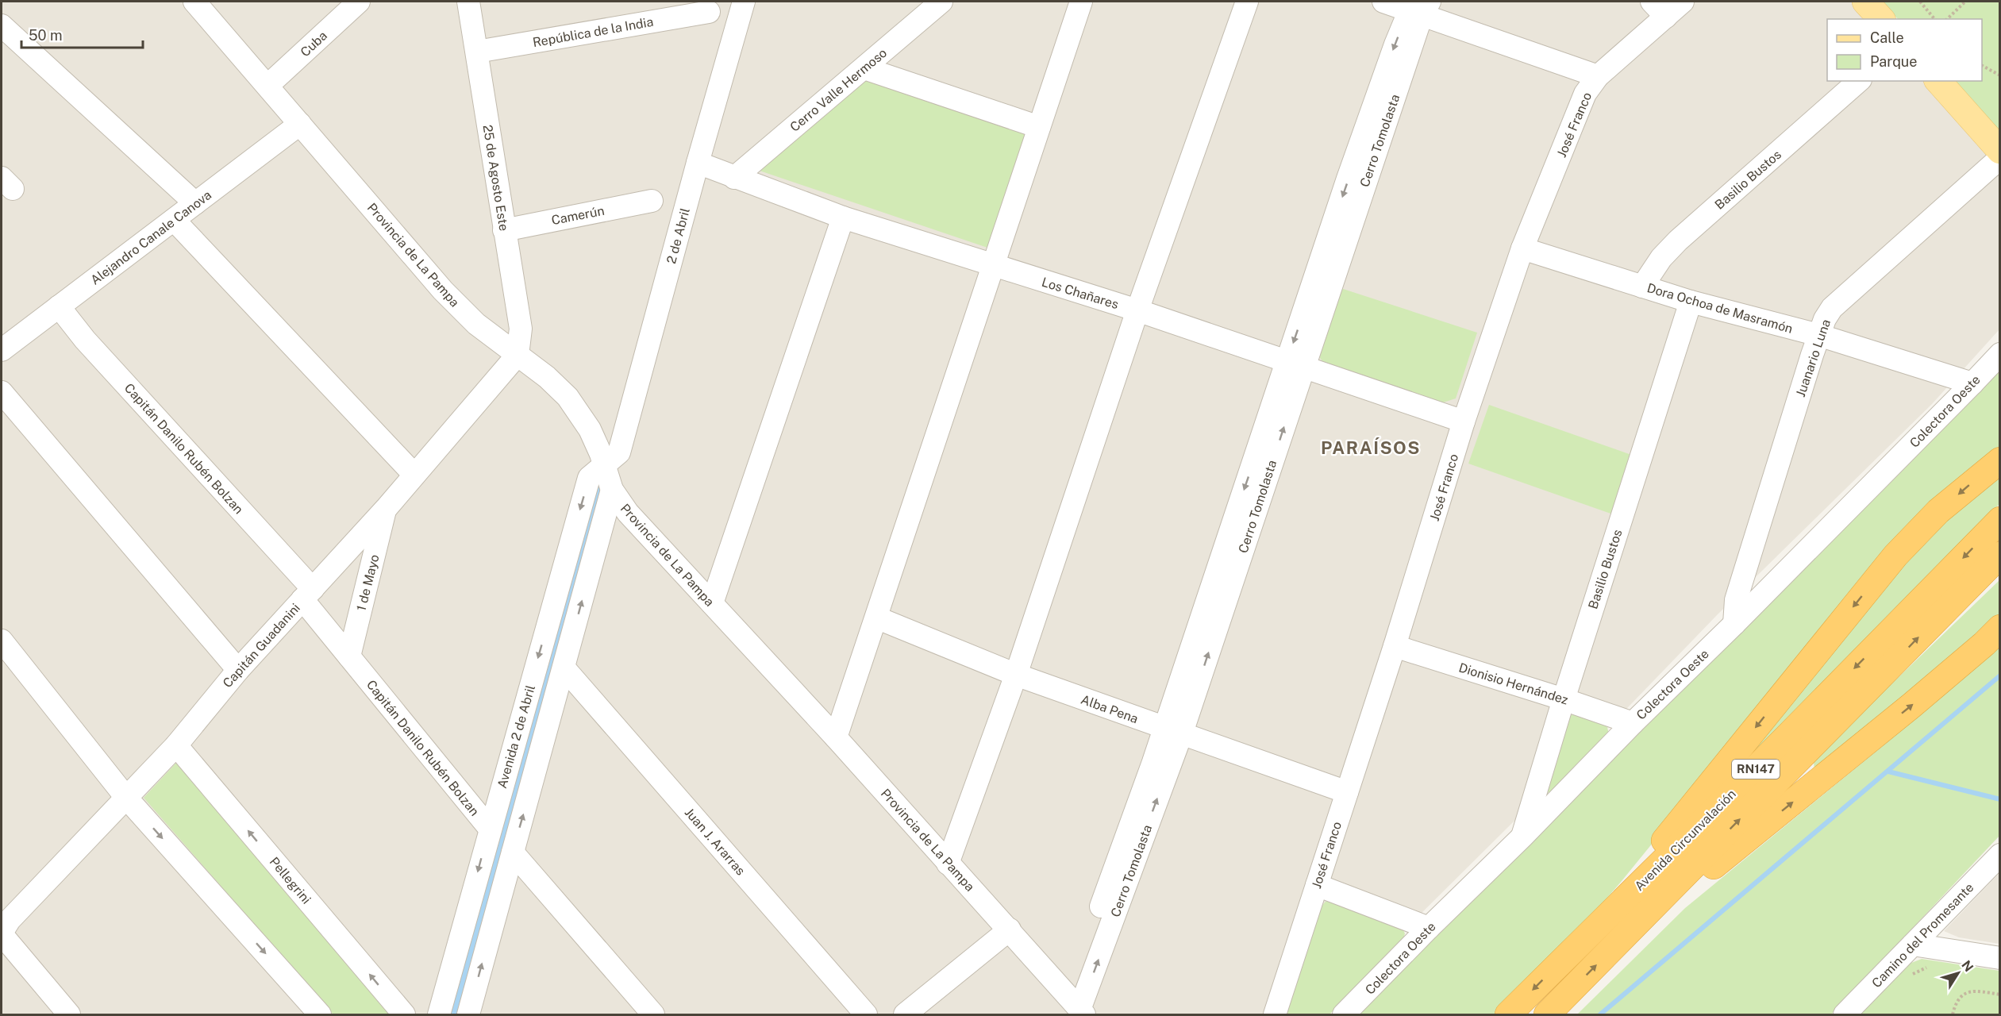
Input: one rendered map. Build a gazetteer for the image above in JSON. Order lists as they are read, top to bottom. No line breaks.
{"streets":{"highway":["RN147","Avenida Circunvalación"],"street":["República de la India","Cuba","Cerro Valle Hermoso","José Franco","Cerro Tomolasta","25 de Agosto Este","Basilio Bustos","Camerún","2 de Abril","Alejandro Canale Canova","Provincia de La Pampa","Los Chañares","Dora Ochoa de Masramón","Juanario Luna","Colectora Oeste","Capitán Danilo Rubén Bolzan","1 de Mayo","Capitán Guadanini","Dionisio Hernández","Alba Pena","Avenida 2 de Abril","Juan J. Ararras","Pellegrini","Camino del Promesante"]},"crossings":[["República de la India","25 de Agosto Este"],["Cuba","Provincia de La Pampa"],["Cerro Valle Hermoso","Los Chañares"],["José Franco","Los Chañares"],["José Franco","Dora Ochoa de Masramón"],["José Franco","Dionisio Hernández"],["José Franco","Alba Pena"],["Cerro Tomolasta","Provincia de La Pampa"],["Cerro Tomolasta","Los Chañares"],["Cerro Tomolasta","Alba Pena"],["25 de Agosto Este","Camerún"],["25 de Agosto Este","Provincia de La Pampa"],["25 de Agosto Este","Capitán Guadanini"],["Basilio Bustos","Dora Ochoa de Masramón"],["Basilio Bustos","Colectora Oeste"],["Basilio Bustos","Dionisio Hernández"],["2 de Abril","Provincia de La Pampa"],["2 de Abril","Los Chañares"],["2 de Abril","Avenida 2 de Abril"],["Alejandro Canale Canova","Provincia de La Pampa"],["Alejandro Canale Canova","Capitán Danilo Rubén Bolzan"],["Provincia de La Pampa","Capitán Guadanini"],["Provincia de La Pampa","Avenida 2 de Abril"],["Dora Ochoa de Masramón","Juanario Luna"],["Dora Ochoa de Masramón","Colectora Oeste"],["Juanario Luna","Colectora Oeste"],["Colectora Oeste","Dionisio Hernández"],["Capitán Danilo Rubén Bolzan","1 de Mayo"],["Capitán Danilo Rubén Bolzan","Capitán Guadanini"],["Capitán Danilo Rubén Bolzan","Avenida 2 de Abril"],["1 de Mayo","Capitán Guadanini"],["Capitán Guadanini","Pellegrini"]],"districts":["PARAÍSOS"],"legend":["Calle","Parque"],"scale_bar":"50 m","north":"top right"}
